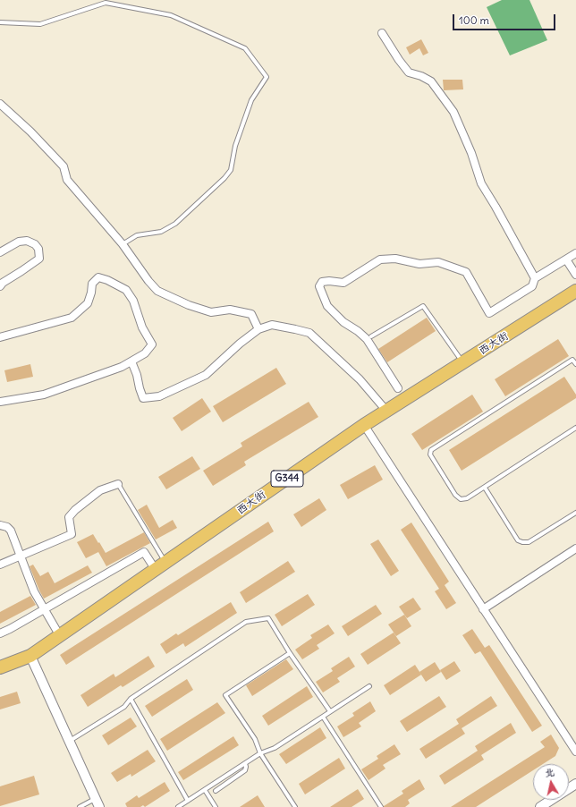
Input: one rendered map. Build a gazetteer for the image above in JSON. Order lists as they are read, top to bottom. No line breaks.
{"streets":{"highway":["西大街","G344"]},"scale_bar":"100 m","north":"top"}
